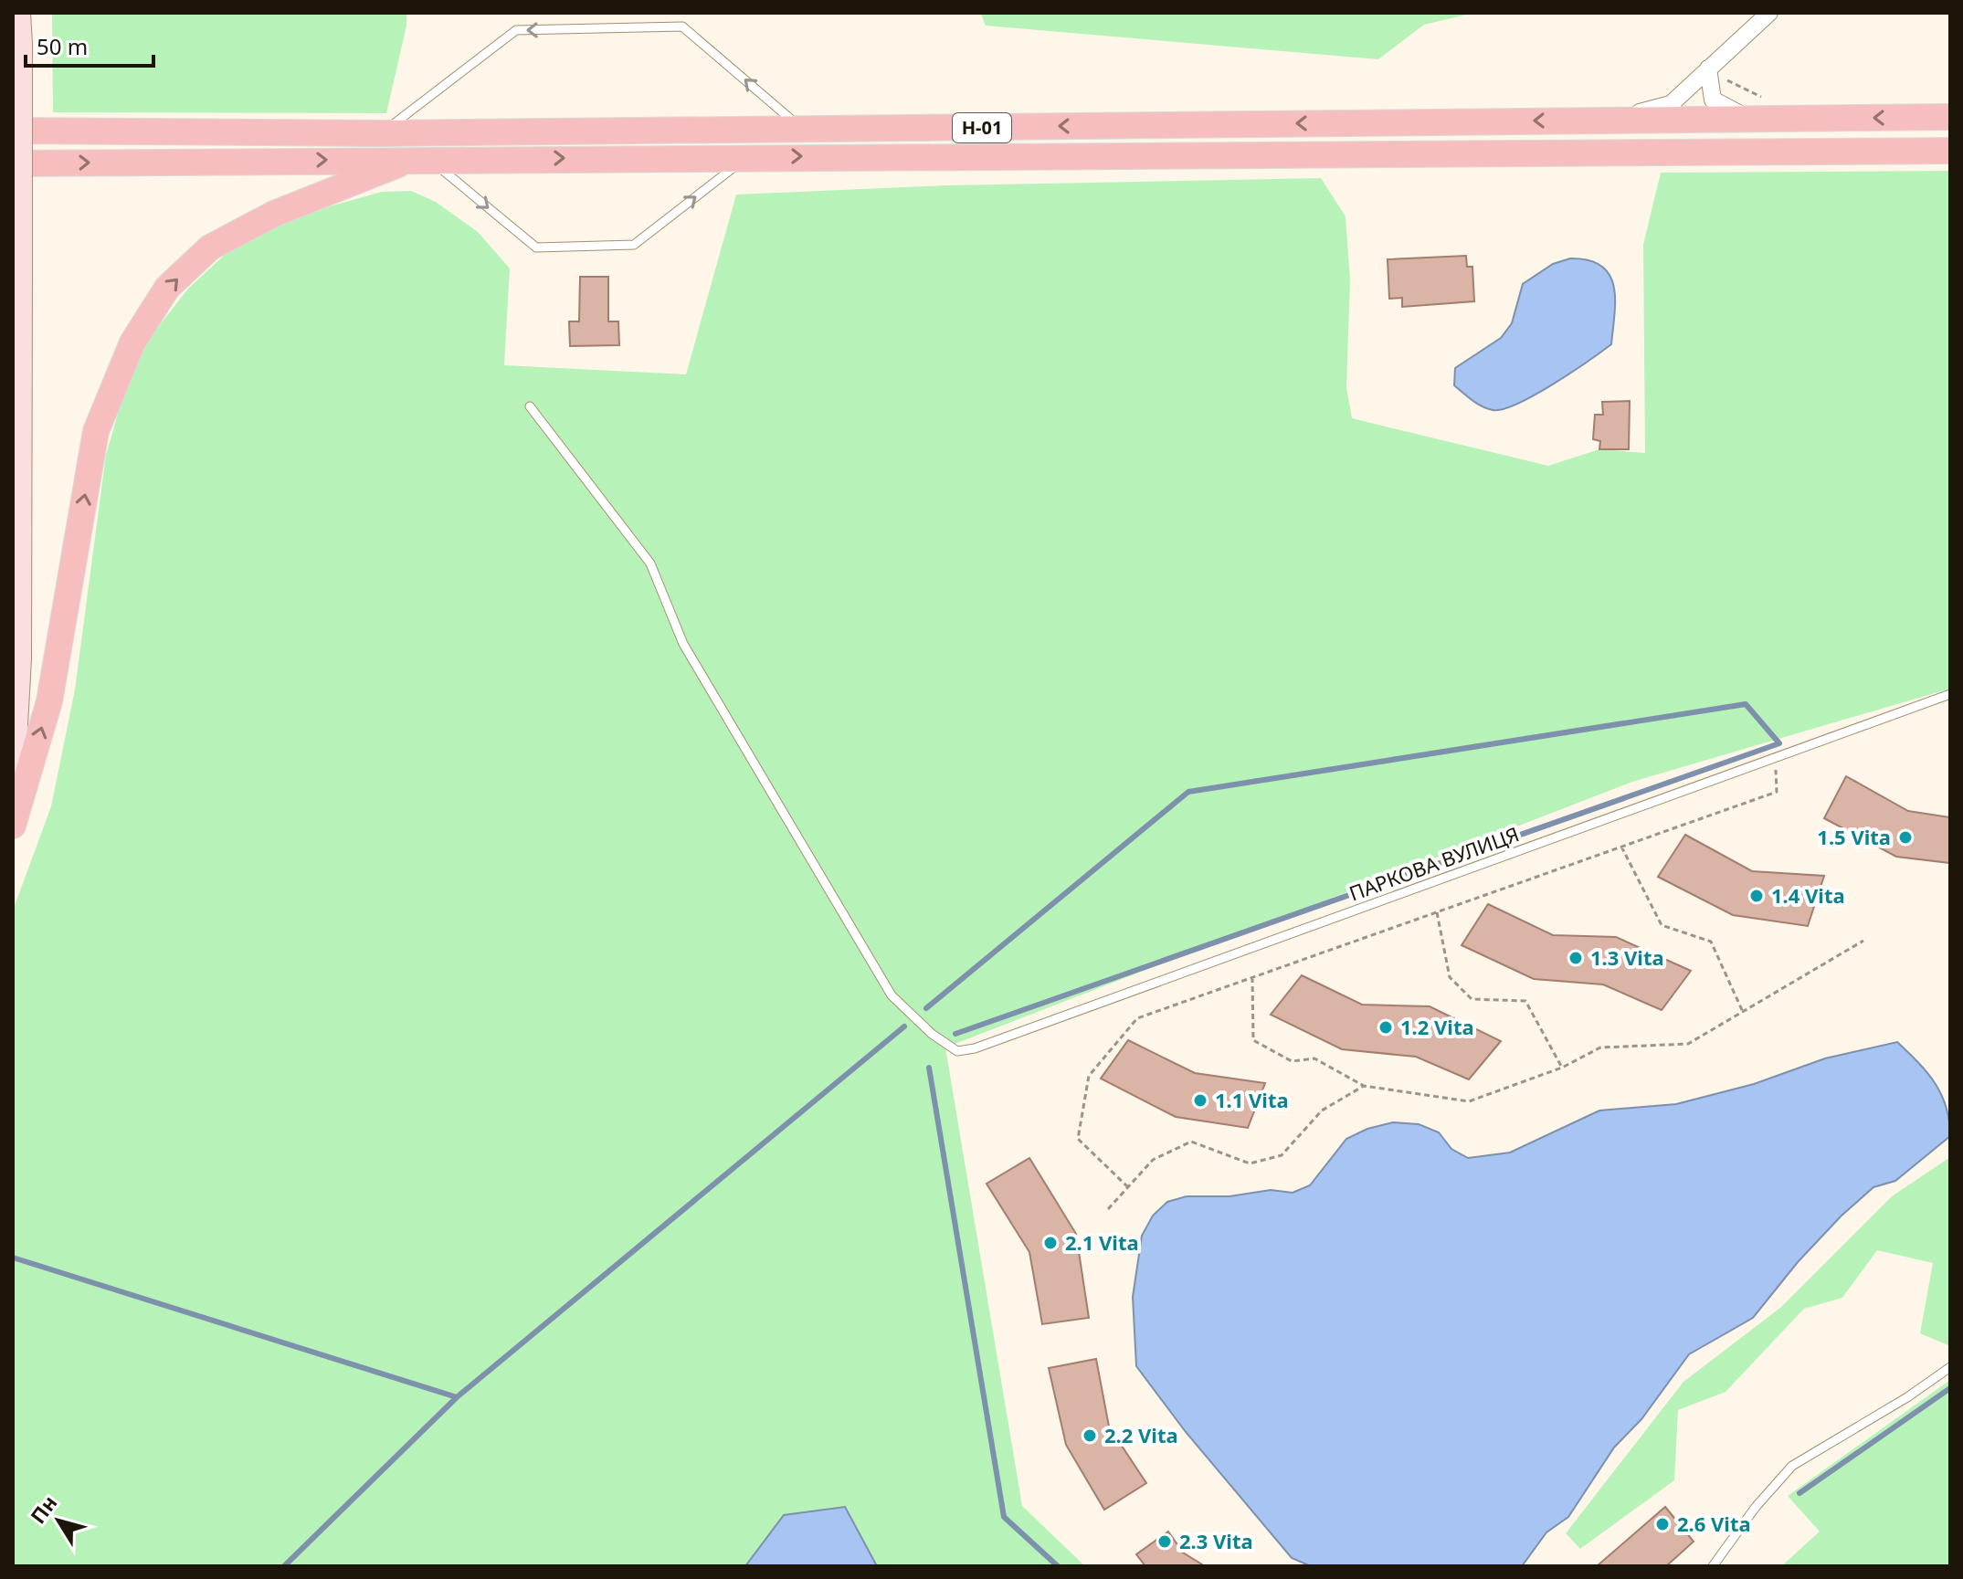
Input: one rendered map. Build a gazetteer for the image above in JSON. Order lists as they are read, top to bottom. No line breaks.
{"streets":{"main road":["Н-01"],"lane":["ПАРКОВА ВУЛИЦЯ"]},"places":["1.5 Vita","1.4 Vita","1.3 Vita","1.2 Vita","1.1 Vita","2.1 Vita","2.2 Vita","2.6 Vita","2.3 Vita"],"scale_bar":"50 m","north":"top left"}
